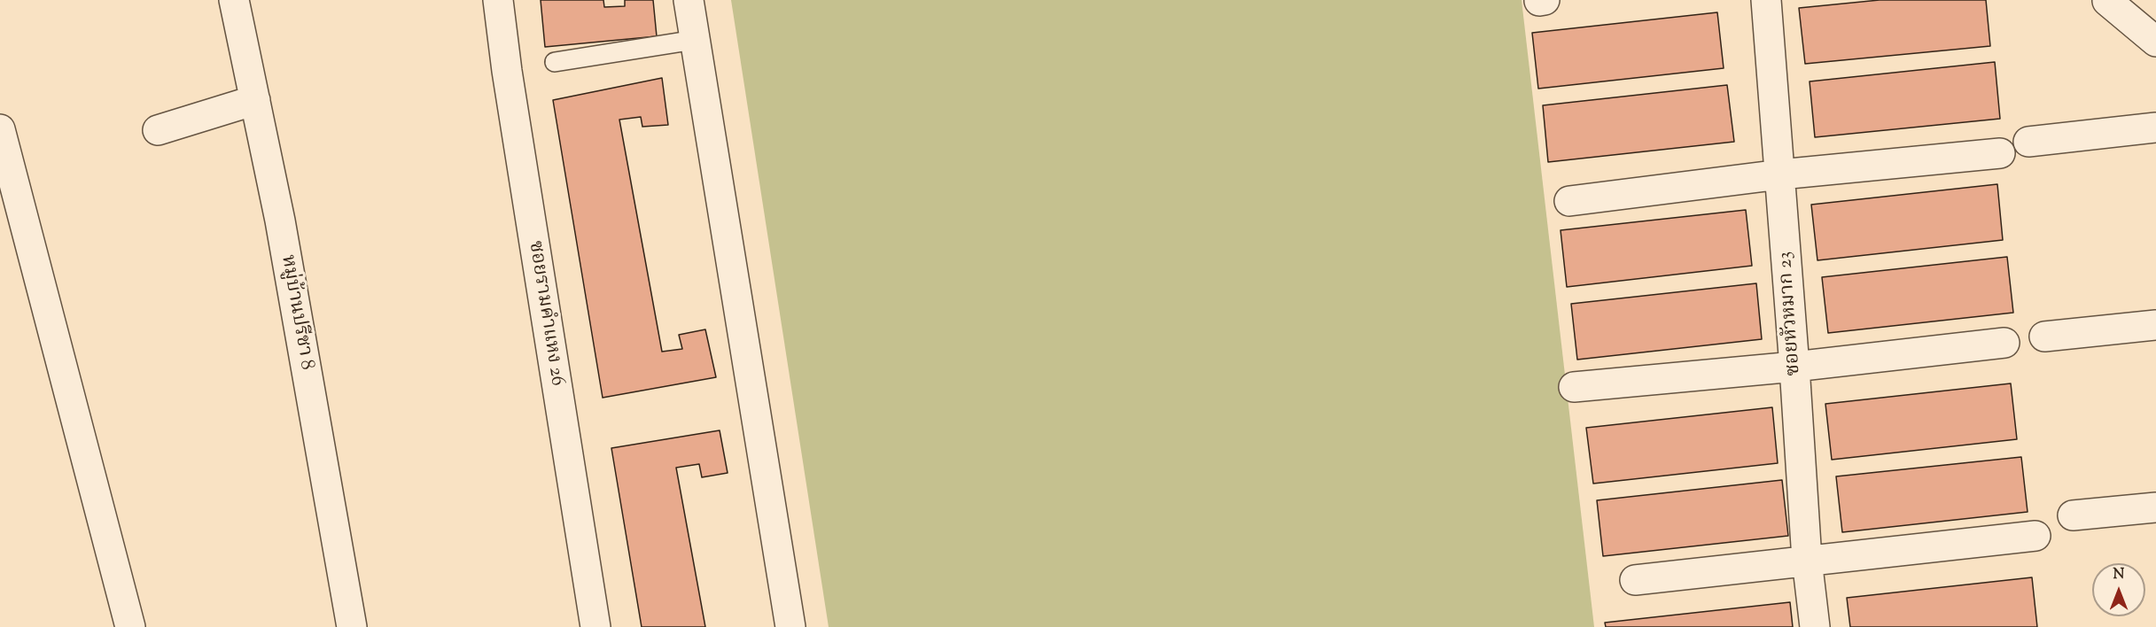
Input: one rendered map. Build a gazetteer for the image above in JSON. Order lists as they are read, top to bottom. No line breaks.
{"streets":{"street":["หมู่บ้านปรีชา 8","ซอยรามคำแหง 26","ซอยหัวหมาก 23"]},"north":"top"}
